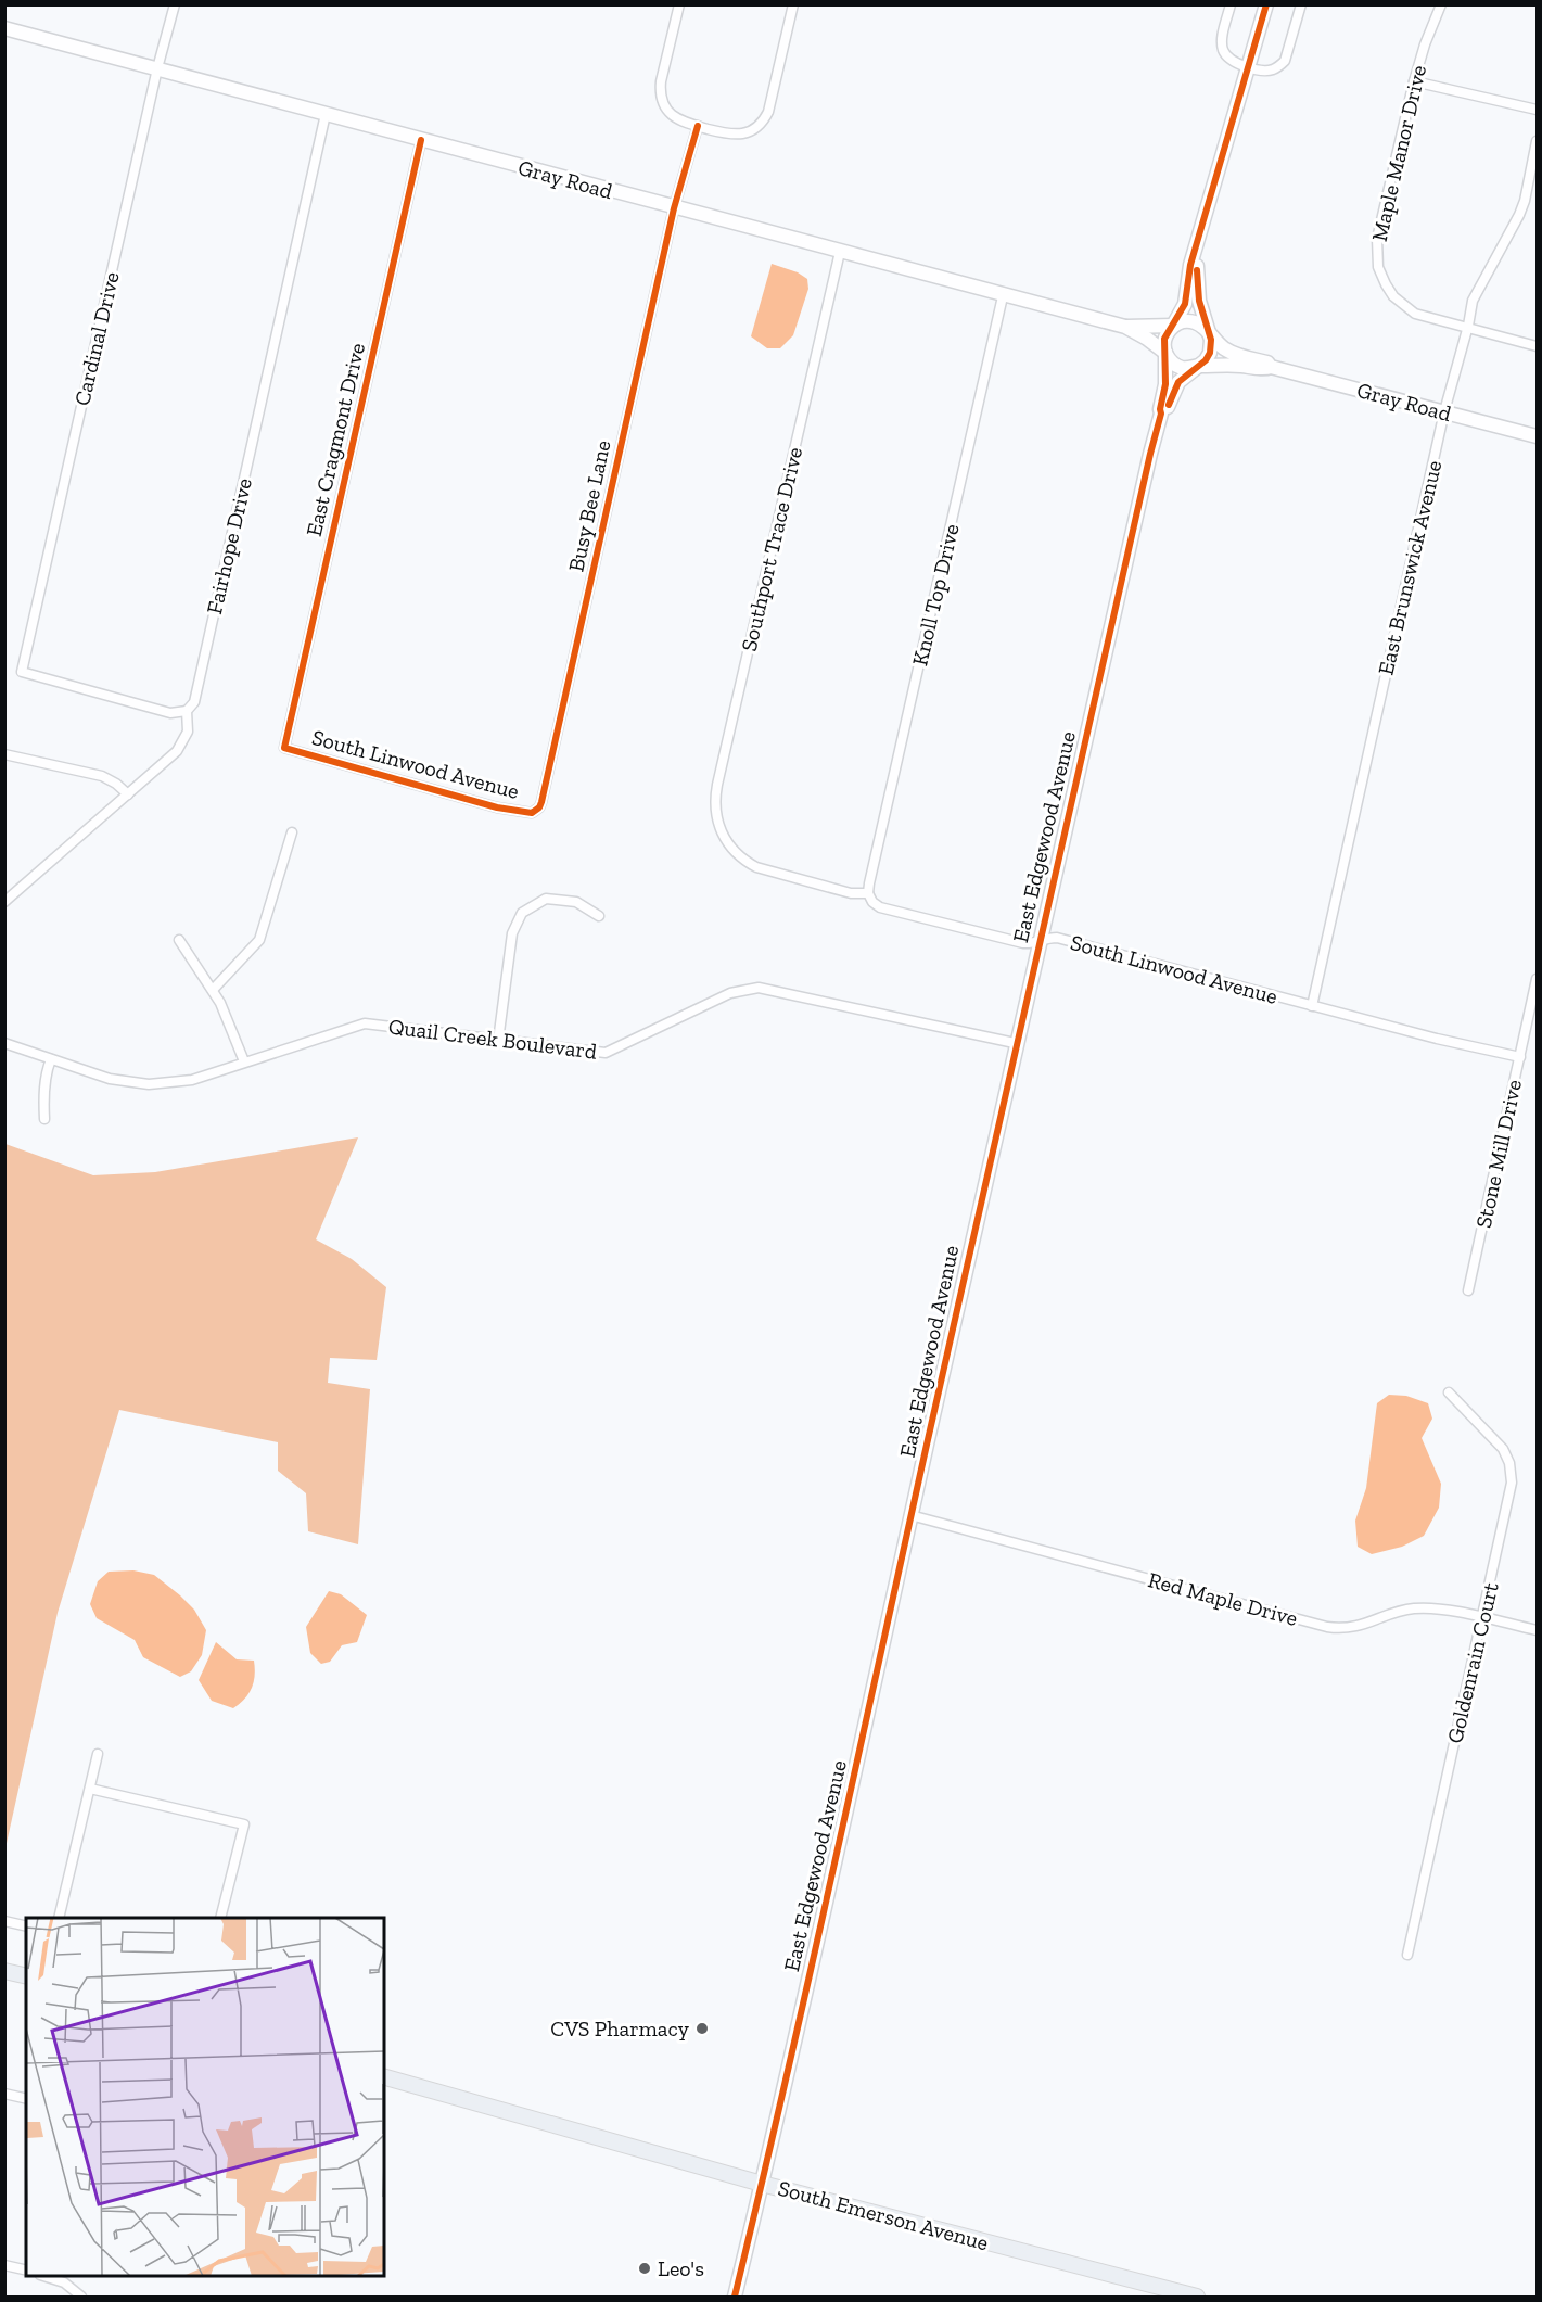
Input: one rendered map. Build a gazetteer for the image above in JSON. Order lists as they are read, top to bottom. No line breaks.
{"streets":{"main road":["Gray Road","East Edgewood Avenue","South Emerson Avenue"],"street":["Maple Manor Drive","Cardinal Drive","East Cragmont Drive","Busy Bee Lane","Fairhope Drive","Southport Trace Drive","East Brunswick Avenue","Knoll Top Drive","South Linwood Avenue","Quail Creek Boulevard","Stone Mill Drive","Red Maple Drive","Goldenrain Court"]},"crossings":[["Maple Manor Drive","East Brunswick Avenue"],["Gray Road","Cardinal Drive"],["Gray Road","East Cragmont Drive"],["Gray Road","Busy Bee Lane"],["Gray Road","Fairhope Drive"],["Gray Road","Southport Trace Drive"],["Gray Road","East Brunswick Avenue"],["Gray Road","Knoll Top Drive"],["Gray Road","East Edgewood Avenue"],["Cardinal Drive","Fairhope Drive"],["East Cragmont Drive","South Linwood Avenue"],["Busy Bee Lane","South Linwood Avenue"],["Southport Trace Drive","South Linwood Avenue"],["East Brunswick Avenue","South Linwood Avenue"],["Knoll Top Drive","South Linwood Avenue"],["South Linwood Avenue","East Edgewood Avenue"],["South Linwood Avenue","Stone Mill Drive"],["East Edgewood Avenue","Quail Creek Boulevard"],["East Edgewood Avenue","Red Maple Drive"],["East Edgewood Avenue","South Emerson Avenue"],["Red Maple Drive","Goldenrain Court"]],"places":["CVS Pharmacy","Leo's"]}
